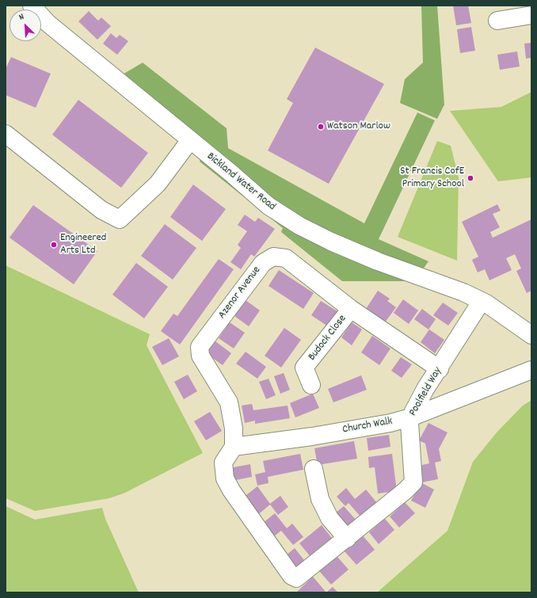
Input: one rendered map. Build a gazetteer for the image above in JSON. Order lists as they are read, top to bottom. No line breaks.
{"streets":{"street":["Bickland Water Road","Azenor Avenue","Budock Close","Poolfield Way","Church Walk"]},"crossings":[["Bickland Water Road","Poolfield Way"],["Azenor Avenue","Budock Close"],["Azenor Avenue","Poolfield Way"],["Azenor Avenue","Church Walk"],["Poolfield Way","Church Walk"]],"places":["Watson Marlow","St Francis CofE Primary School","Engineered Arts Ltd"],"north":"top left"}
